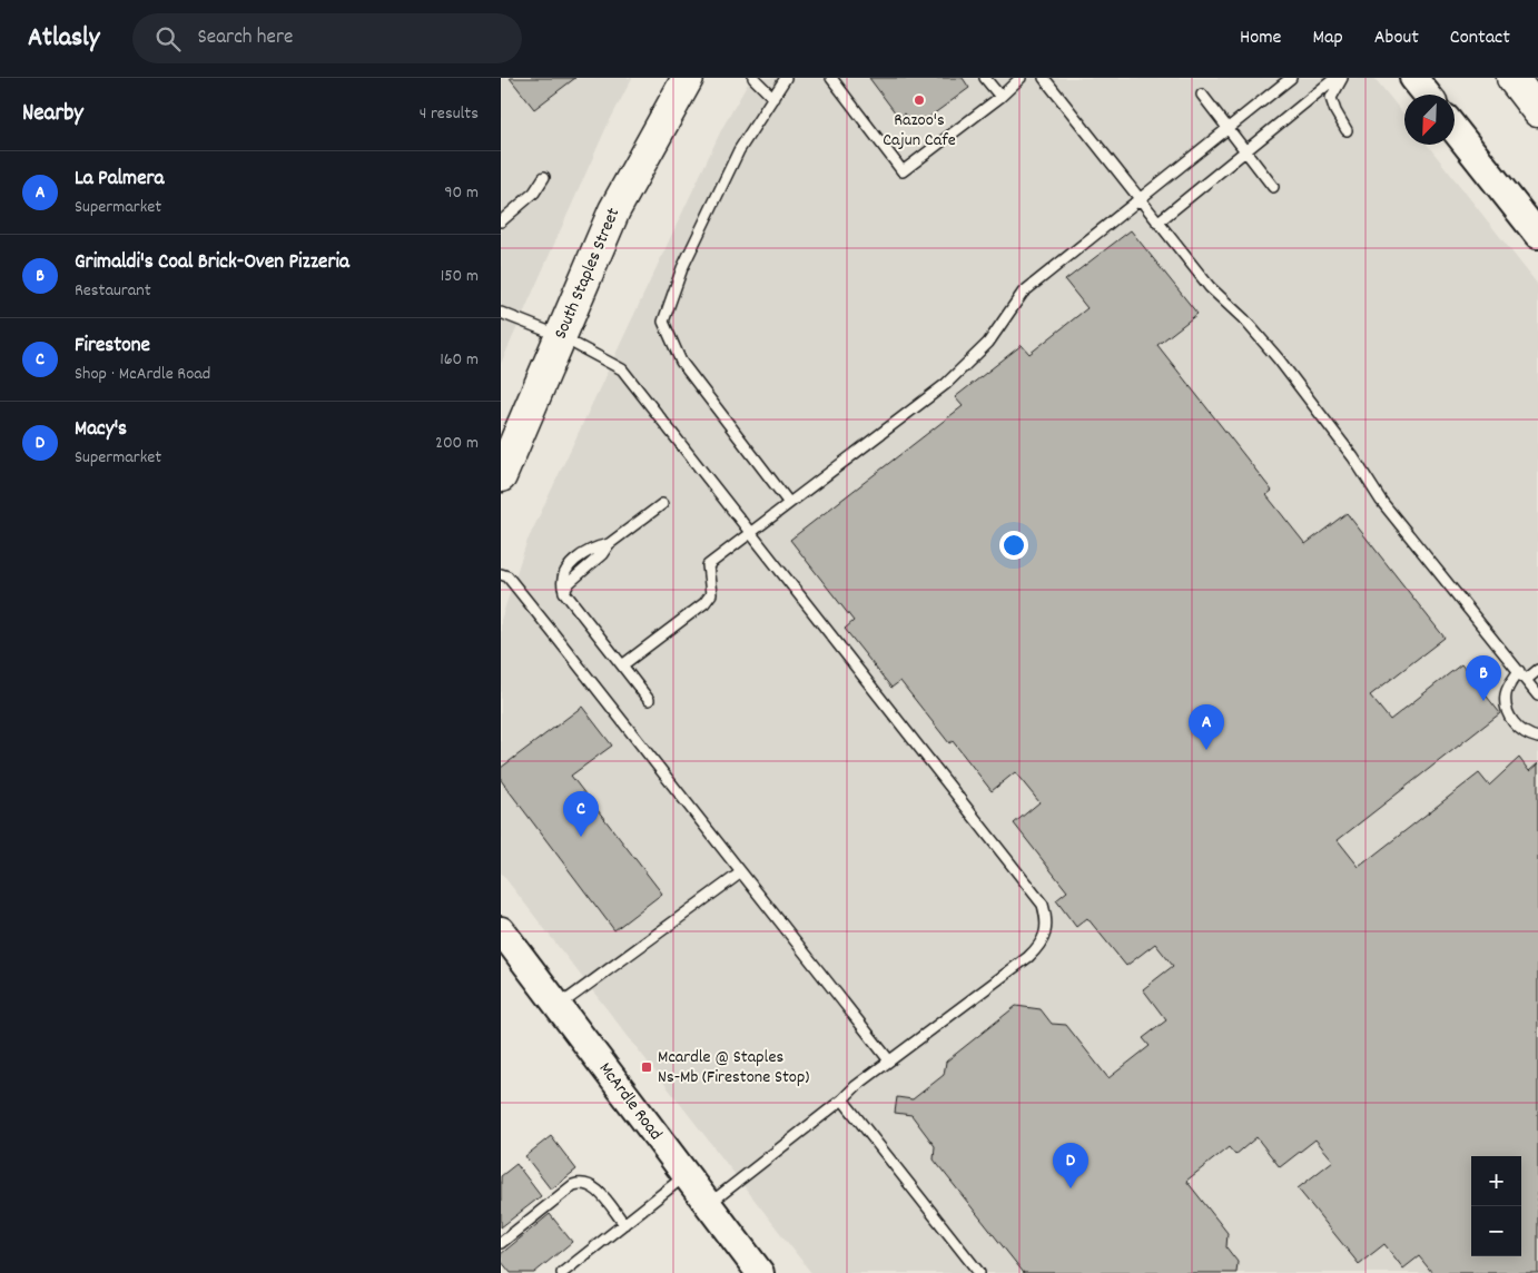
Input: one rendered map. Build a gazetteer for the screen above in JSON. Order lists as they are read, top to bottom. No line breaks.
{"streets":{"main road":["South Staples Street","McArdle Road"]},"places":{"other":["Razoo's Cajun Cafe"],"transit":["Mcardle @ Staples Ns-Mb (Firestone Stop)"]},"north":"bottom left","page":{"header":"Atlasly","search":"Search here","nav":["Home","Map","About","Contact"],"heading":["Nearby","4 results"],"list":[{"mark":"A","name":"La Palmera","note":"Supermarket","value":"90 m"},{"mark":"B","name":"Grimaldi's Coal Brick-Oven Pizzeria","note":"Restaurant","value":"150 m"},{"mark":"C","name":"Firestone","note":"Shop · McArdle Road","value":"160 m"},{"mark":"D","name":"Macy's","note":"Supermarket","value":"200 m"}],"pins":["B","A","C","D"],"map_buttons":["+","−"]}}
